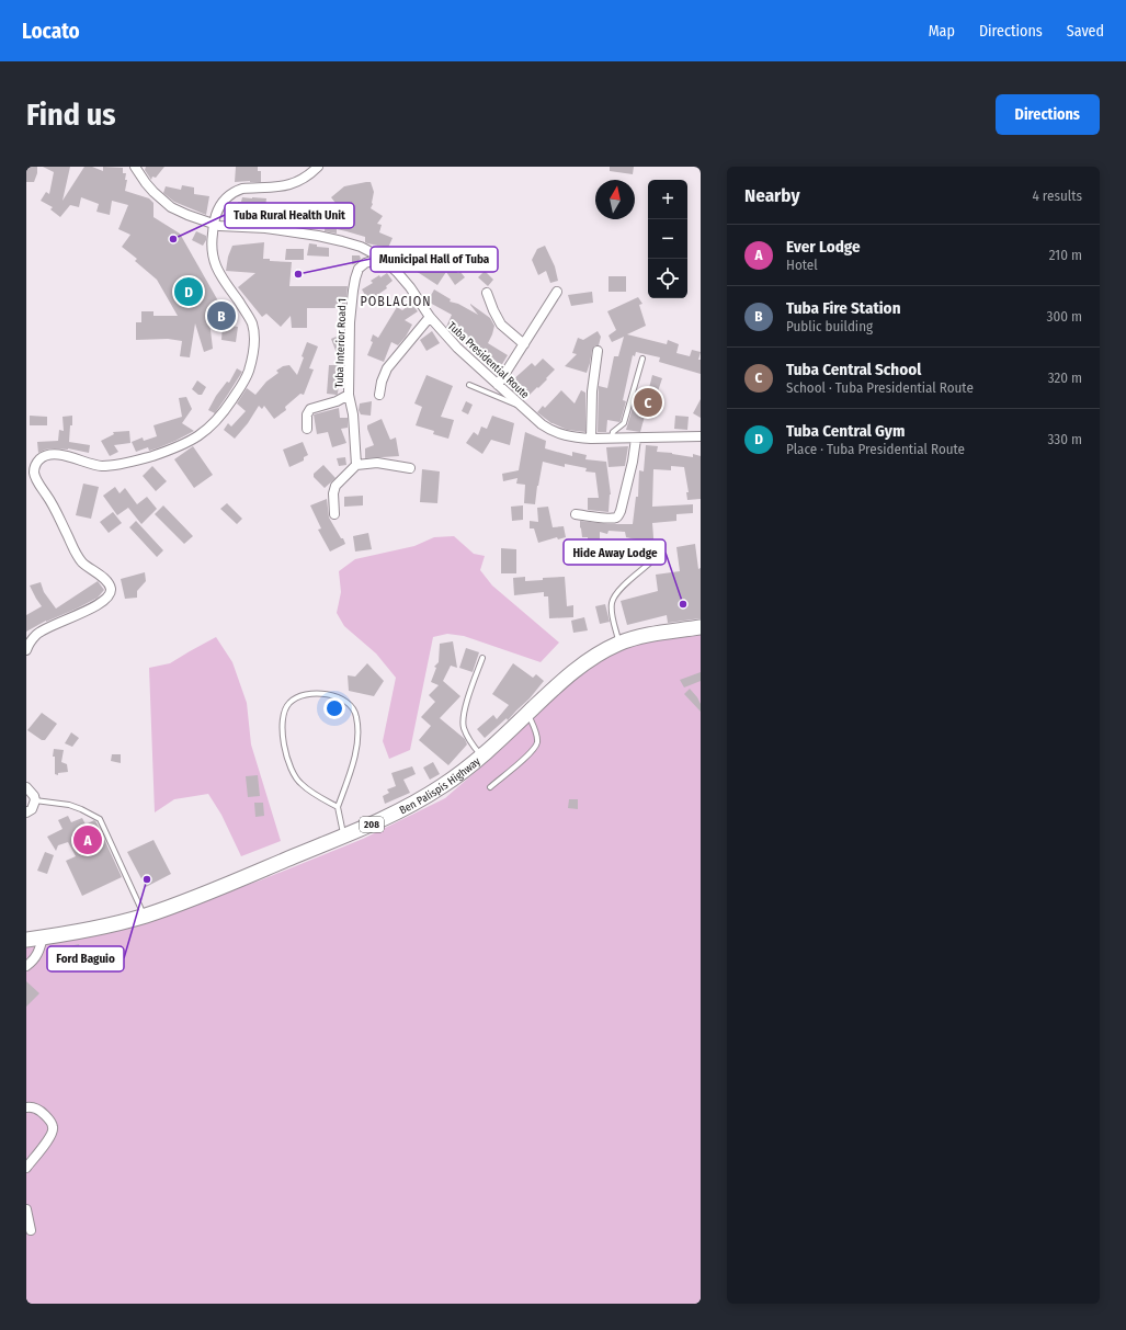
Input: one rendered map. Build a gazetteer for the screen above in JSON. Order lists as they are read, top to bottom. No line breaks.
{"streets":{"main road":["Ben Palispis Highway","208"],"street":["Tuba Interior Road 1","Tuba Presidential Route"]},"crossings":[["Tuba Interior Road 1","Tuba Presidential Route"]],"districts":["POBLACION"],"places":["Tuba Rural Health Unit","Municipal Hall of Tuba","Hide Away Lodge","Ford Baguio"],"north":"top","page":{"header":"Locato","nav":["Map","Directions","Saved"],"buttons":"Directions","title":"Find us","heading":["Nearby","4 results"],"map_buttons":["+","−"],"list":[{"mark":"A","name":"Ever Lodge","note":"Hotel","value":"210 m"},{"mark":"B","name":"Tuba Fire Station","note":"Public building","value":"300 m"},{"mark":"C","name":"Tuba Central School","note":"School · Tuba Presidential Route","value":"320 m"},{"mark":"D","name":"Tuba Central Gym","note":"Place · Tuba Presidential Route","value":"330 m"}],"pins":["D","B","C","A"]}}
